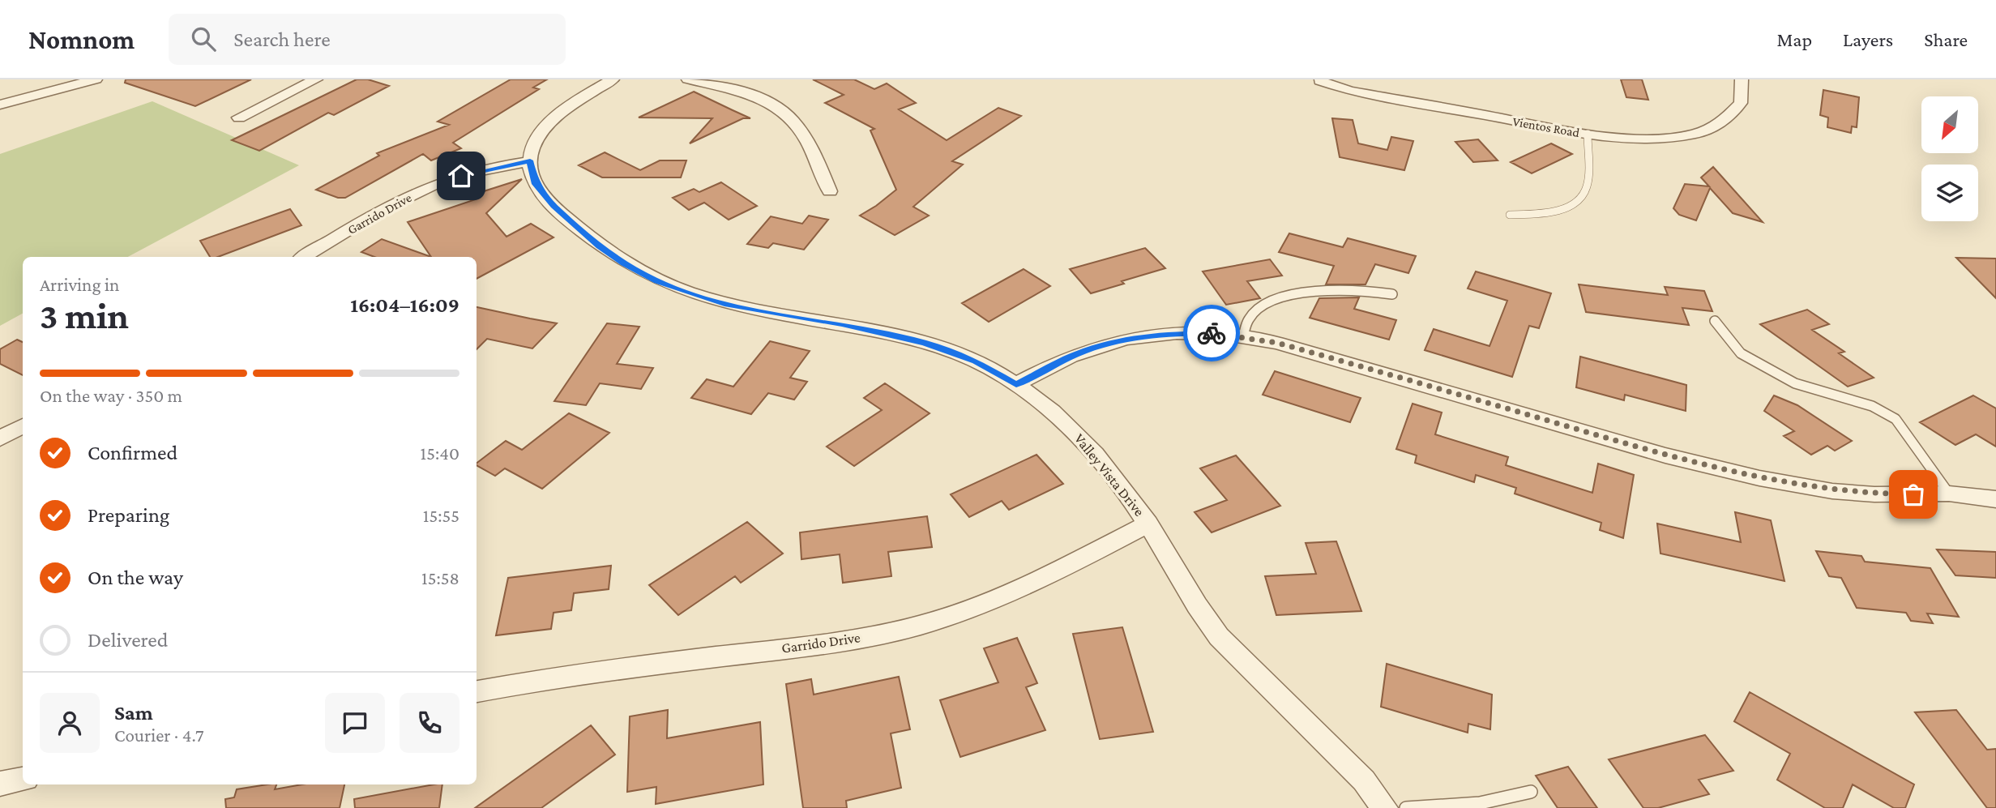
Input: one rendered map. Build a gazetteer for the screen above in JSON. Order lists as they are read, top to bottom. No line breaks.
{"streets":{"street":["Vientos Road","Garrido Drive","Valley Vista Drive"]},"crossings":[["Garrido Drive","Valley Vista Drive"]],"north":"bottom left","page":{"header":"Nomnom","search":"Search here","nav":["Map","Layers","Share"],"heading":["3 min","Arriving in","16:04–16:09"],"panel":["Sam","Courier · 4.7"],"bar":"On the way · 350 m","list":[["Confirmed","15:40"],["Preparing","15:55"],["On the way","15:58"],"Delivered"]}}
